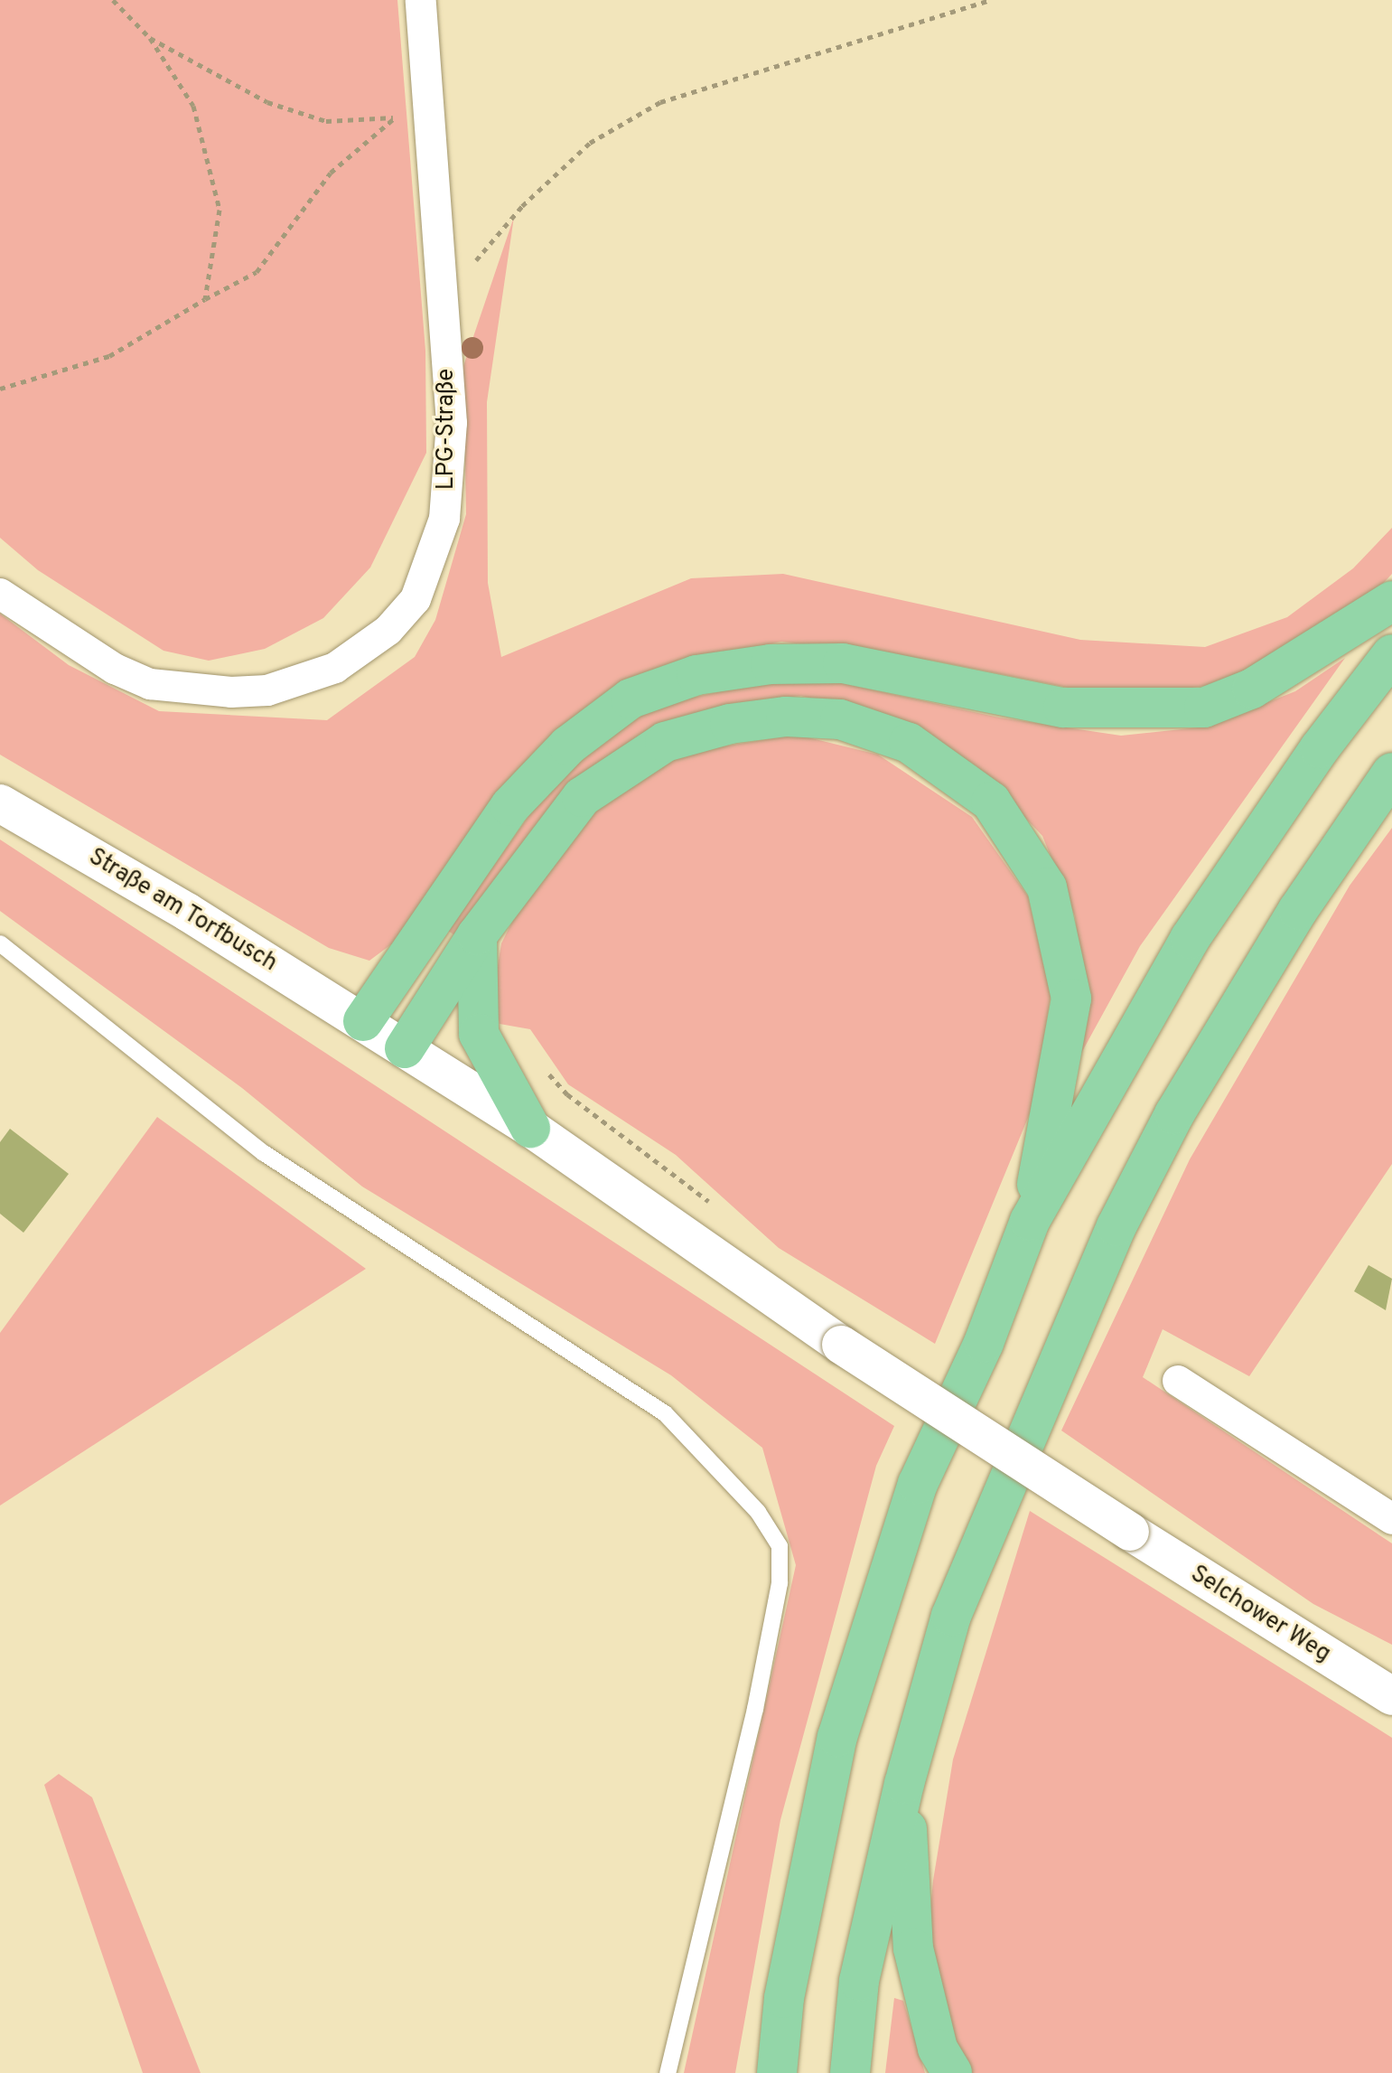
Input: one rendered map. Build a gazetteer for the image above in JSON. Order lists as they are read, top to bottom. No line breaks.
{"streets":{"street":["LPG-Straße","Straße am Torfbusch","Selchower Weg"]},"crossings":[["Straße am Torfbusch","Selchower Weg"]]}
